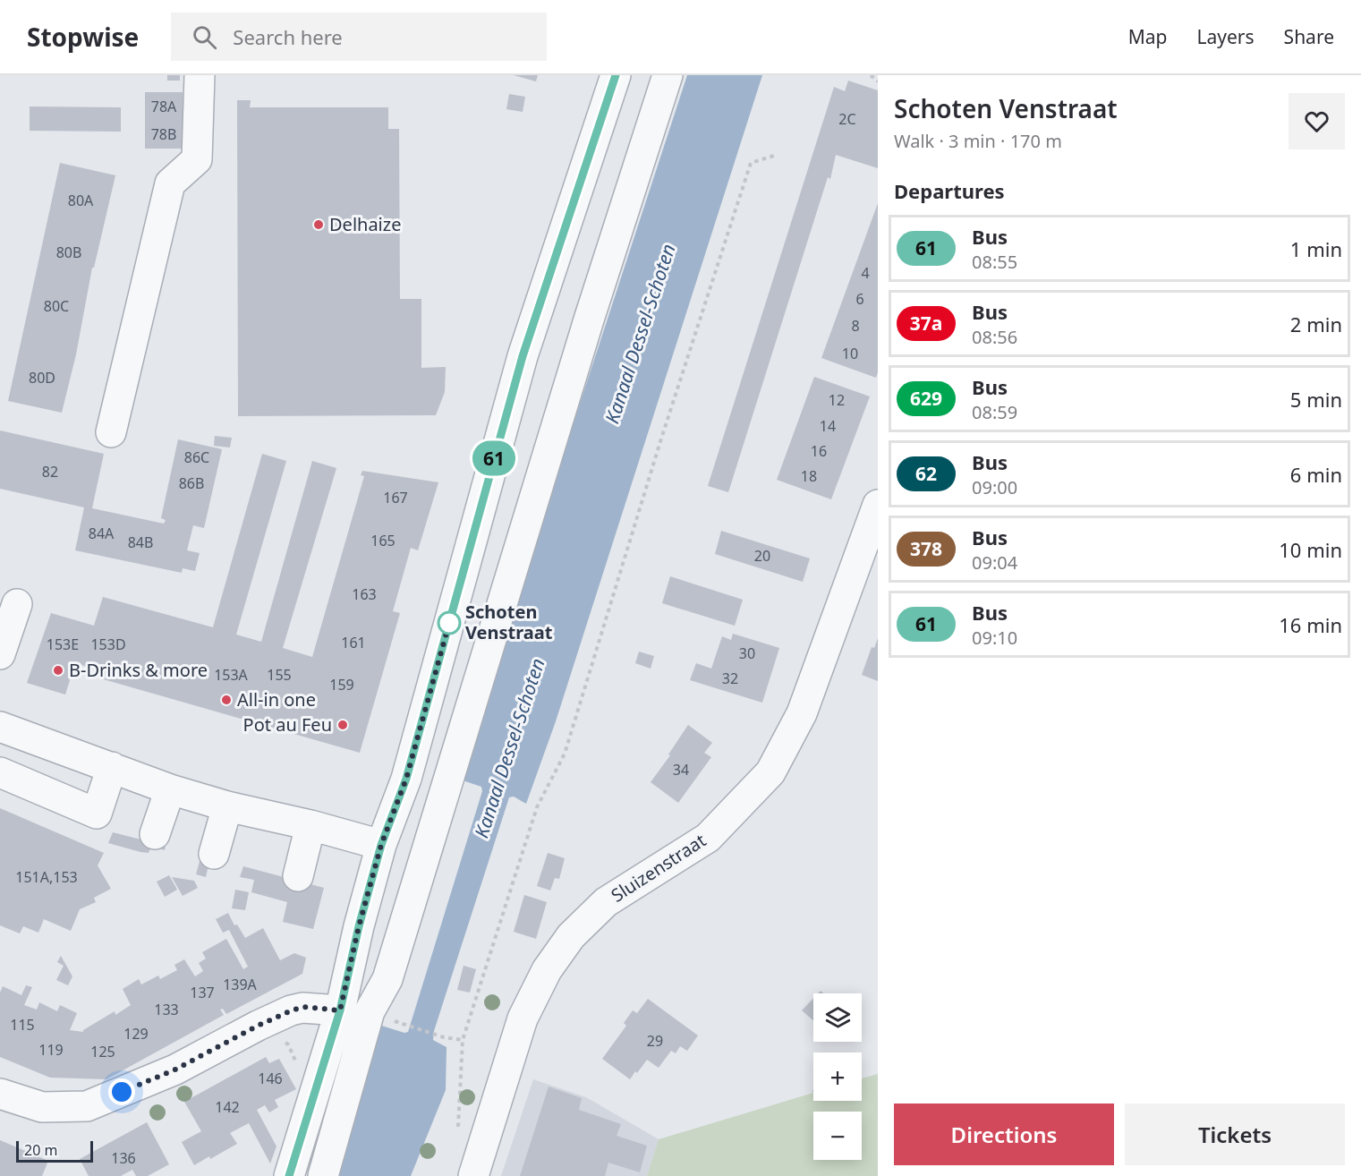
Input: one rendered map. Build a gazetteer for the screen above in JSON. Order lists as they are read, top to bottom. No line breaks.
{"streets":{"street":["Sluizenstraat"]},"water":["Kanaal Dessel-Schoten"],"places":["Delhaize","Schoten Venstraat","B-Drinks & more","All-in one","Pot au Feu"],"lines":["bus line 61"],"house_numbers":["78A","2C","78B","80A","80B","4","6","80C","8","10","80D","12","14","16","86C","82","18","86B","167","84A","165","84B","20","163","161","153E","153D","30","153A","155","32","159","34","151A,153","139A","137","133","115","129","29","119","125","146","142","136"],"scale_bar":"20 m","page":{"header":"Stopwise","search":"Search here","nav":["Map","Layers","Share"],"on_map":"61","heading":[["Schoten Venstraat","Walk · 3 min · 170 m"],"Departures"],"list":[{"mark":"61","name":"Bus","note":"08:55","value":"1 min"},{"mark":"37a","name":"Bus","note":"08:56","value":"2 min"},{"mark":"629","name":"Bus","note":"08:59","value":"5 min"},{"mark":"62","name":"Bus","note":"09:00","value":"6 min"},{"mark":"378","name":"Bus","note":"09:04","value":"10 min"},{"mark":"61","name":"Bus","note":"09:10","value":"16 min"}],"map_buttons":["+","−"],"buttons":["Directions","Tickets"],"scale":"20 m"}}
